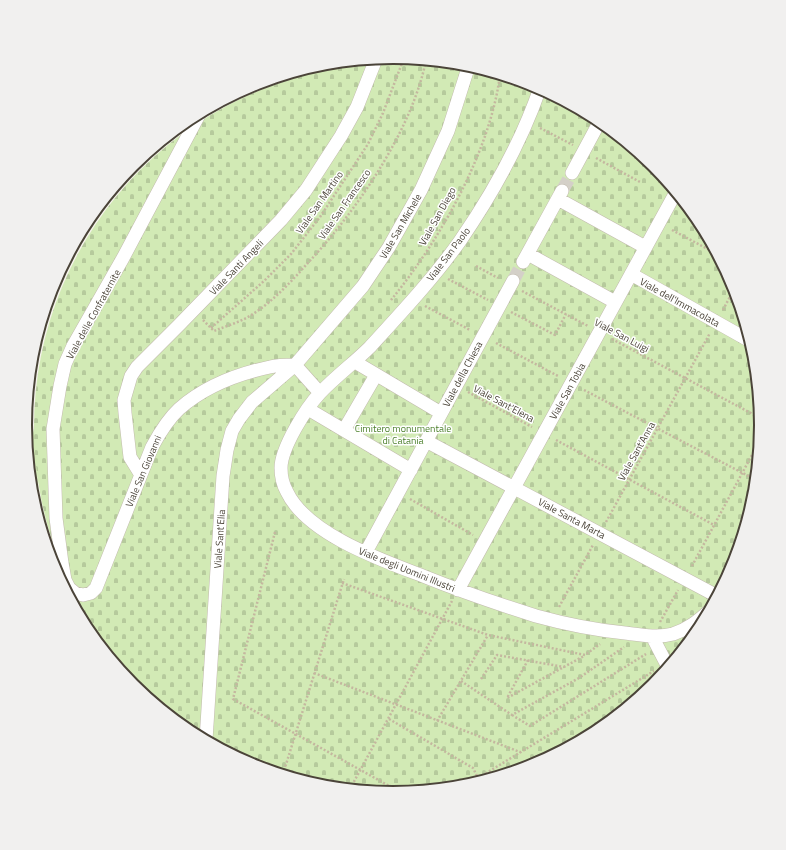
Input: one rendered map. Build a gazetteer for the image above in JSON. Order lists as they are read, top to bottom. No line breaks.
{"streets":{"street":["Viale San Michele","Viale San Paolo","Viale Santi Angeli","Viale dell'Immacolata","Viale delle Confraternite","Viale della Chiesa","Viale San Tobia","Viale San Giovanni","Viale Santa Marta","Viale Sant'Elia","Viale degli Uomini Illustri"],"path":["Viale San Martino","Viale San Francesco","Viale San Diego","Viale San Luigi","Viale Sant'Elena","Viale Sant'Anna"]},"crossings":[["Viale San Martino","Viale San Francesco"],["Viale San Michele","Viale San Giovanni"],["Viale San Michele","Viale Sant'Elia"],["Viale San Paolo","Viale degli Uomini Illustri"],["Viale Santi Angeli","Viale San Giovanni"],["Viale dell'Immacolata","Viale San Tobia"],["Viale dell'Immacolata","Viale Sant'Anna"],["Viale delle Confraternite","Viale San Giovanni"],["Viale San Luigi","Viale della Chiesa"],["Viale San Luigi","Viale San Tobia"],["Viale San Luigi","Viale Sant'Anna"],["Viale della Chiesa","Viale Sant'Elena"],["Viale della Chiesa","Viale Santa Marta"],["Viale della Chiesa","Viale degli Uomini Illustri"],["Viale San Tobia","Viale Sant'Elena"],["Viale San Tobia","Viale Santa Marta"],["Viale San Tobia","Viale degli Uomini Illustri"],["Viale Sant'Elena","Viale Sant'Anna"],["Viale Sant'Anna","Viale Santa Marta"],["Viale Sant'Anna","Viale degli Uomini Illustri"],["Viale San Giovanni","Viale Sant'Elia"]],"parks":["Cimitero monumentale di Catania"]}
